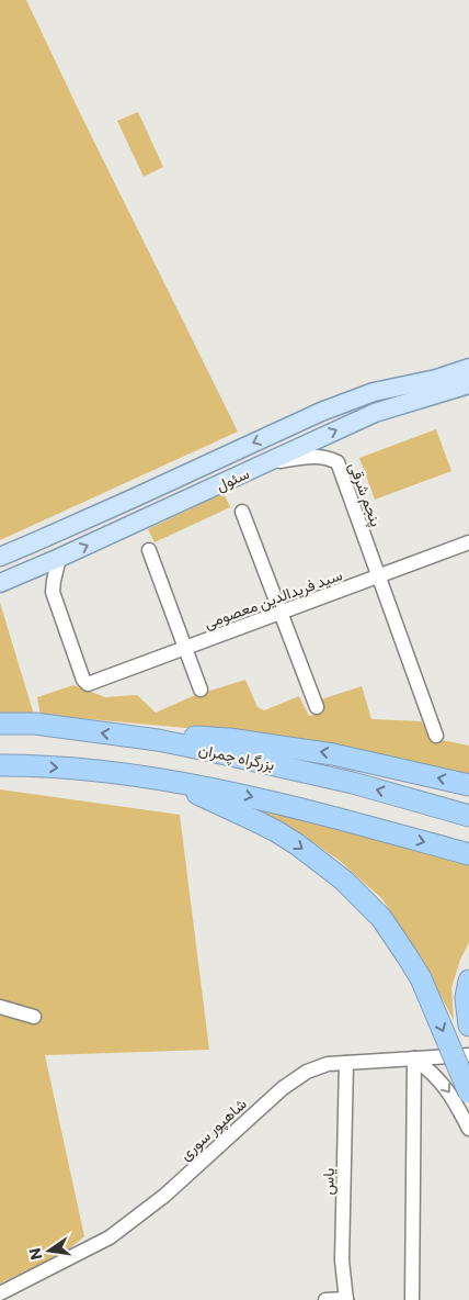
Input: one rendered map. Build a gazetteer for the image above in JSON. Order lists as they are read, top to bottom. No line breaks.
{"streets":{"highway":["بزرگراه چمران"],"main road":["سئول"],"street":["پنجم شرقی","سید فریدالدین معصومی","شاهپور سوری","یاس"]},"crossings":[["سئول","پنجم شرقی"],["سئول","سید فریدالدین معصومی"],["پنجم شرقی","سید فریدالدین معصومی"],["شاهپور سوری","یاس"]],"north":"left"}
